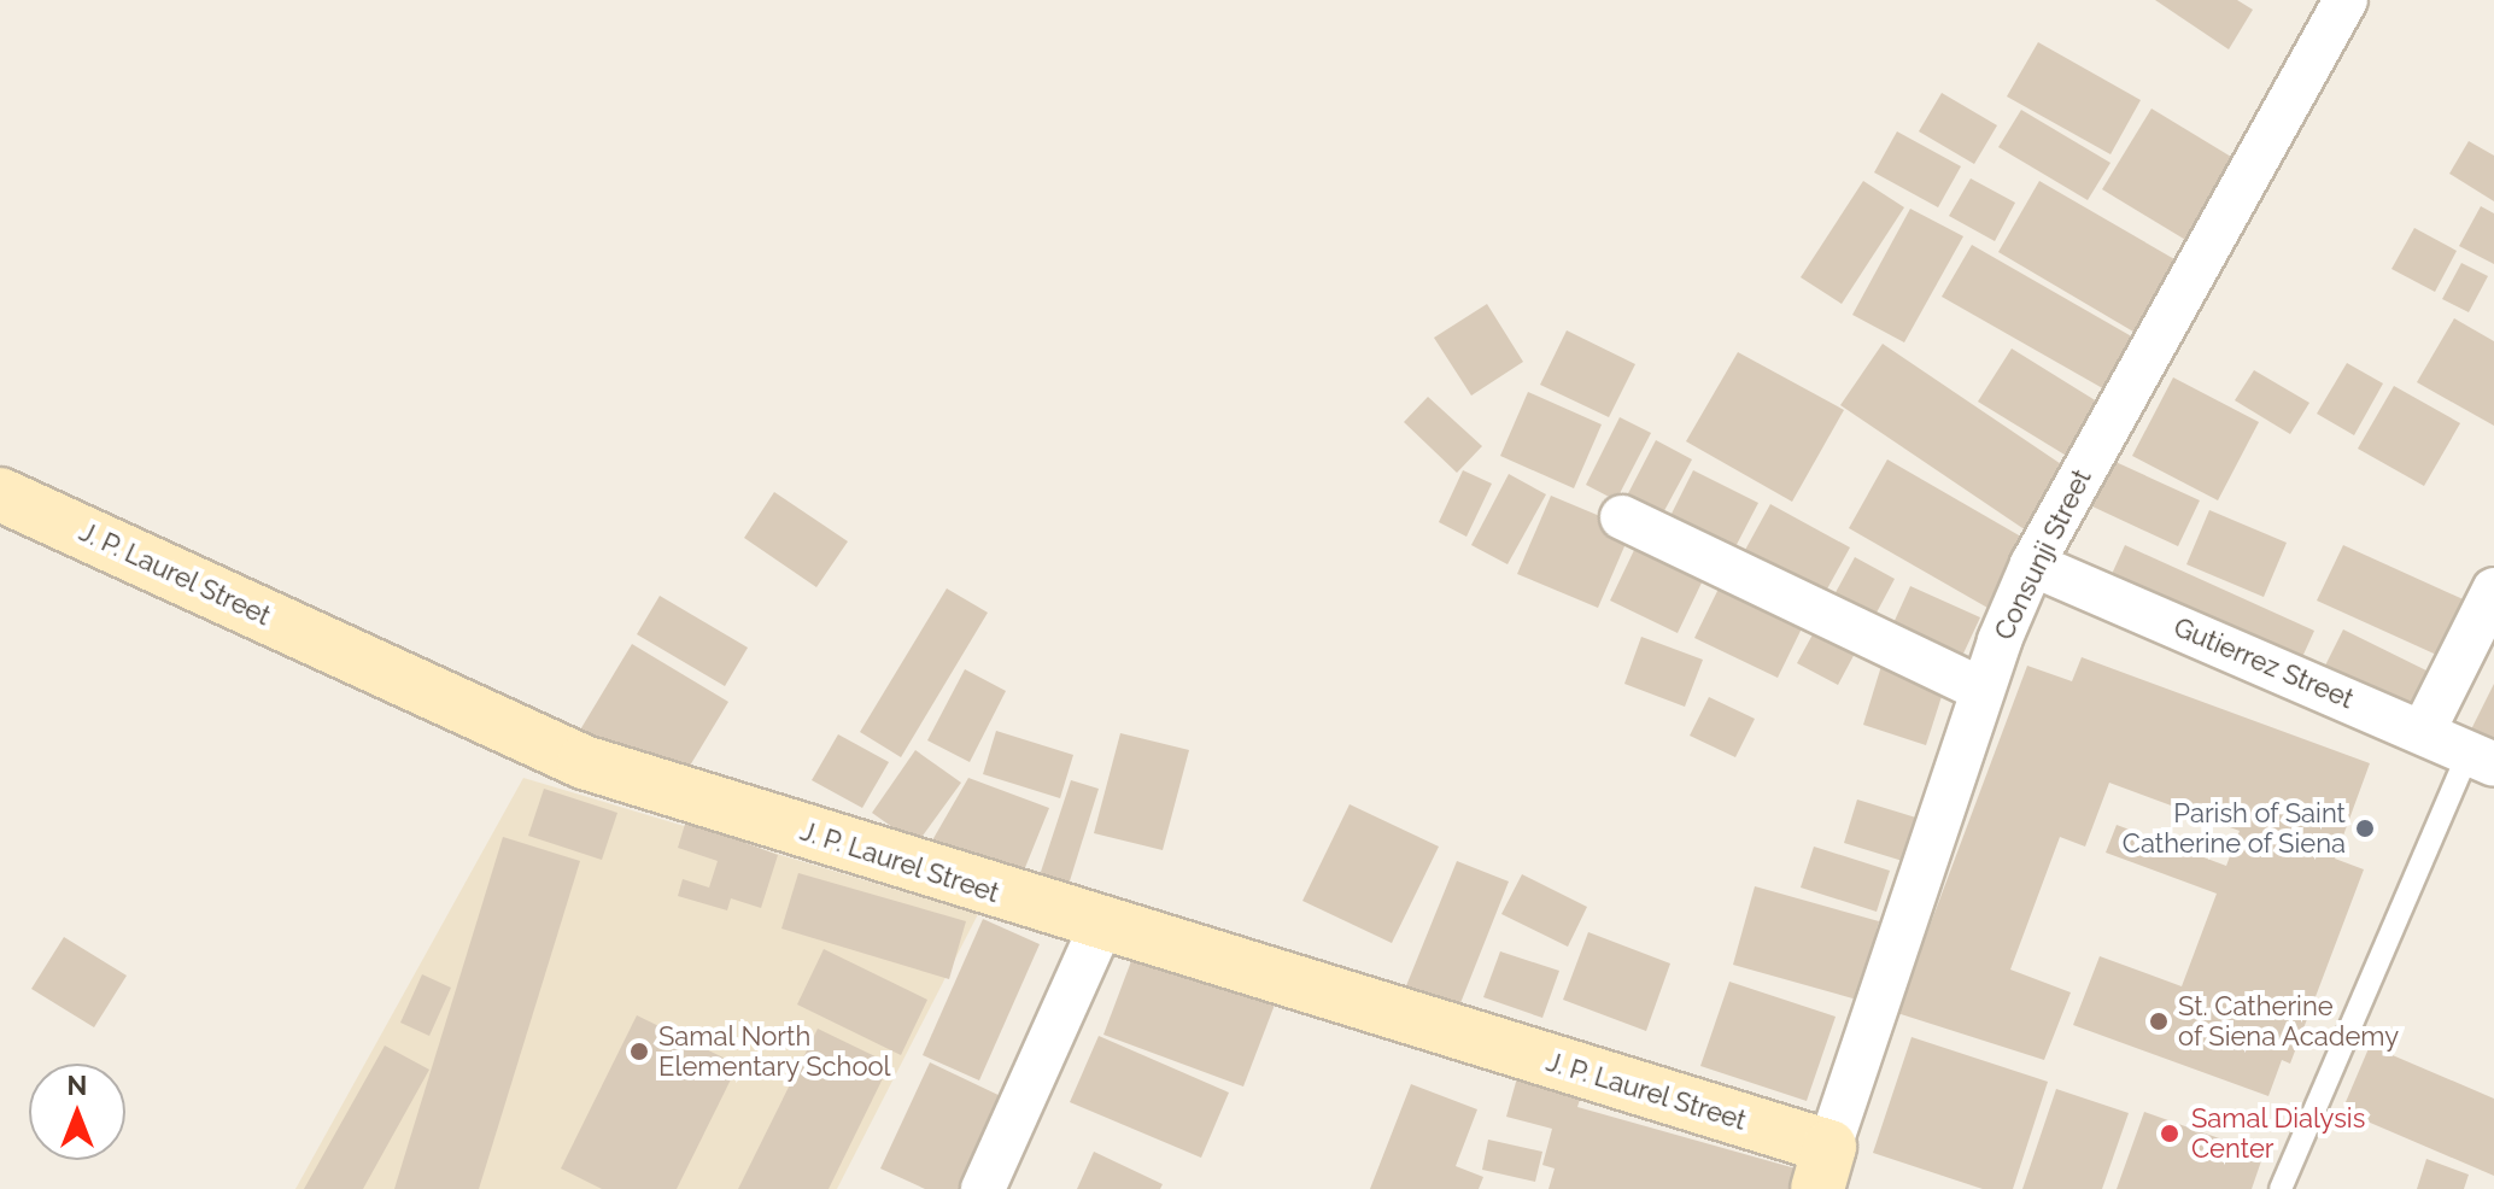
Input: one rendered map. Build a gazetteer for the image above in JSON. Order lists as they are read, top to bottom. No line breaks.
{"streets":{"main road":["J. P. Laurel Street"],"street":["Consunji Street","Gutierrez Street"]},"crossings":[["Consunji Street","J. P. Laurel Street"],["Consunji Street","Gutierrez Street"]],"places":["Parish of Saint Catherine of Siena","St. Catherine of Siena Academy","Samal North Elementary School","Samal Dialysis Center"],"north":"top"}
